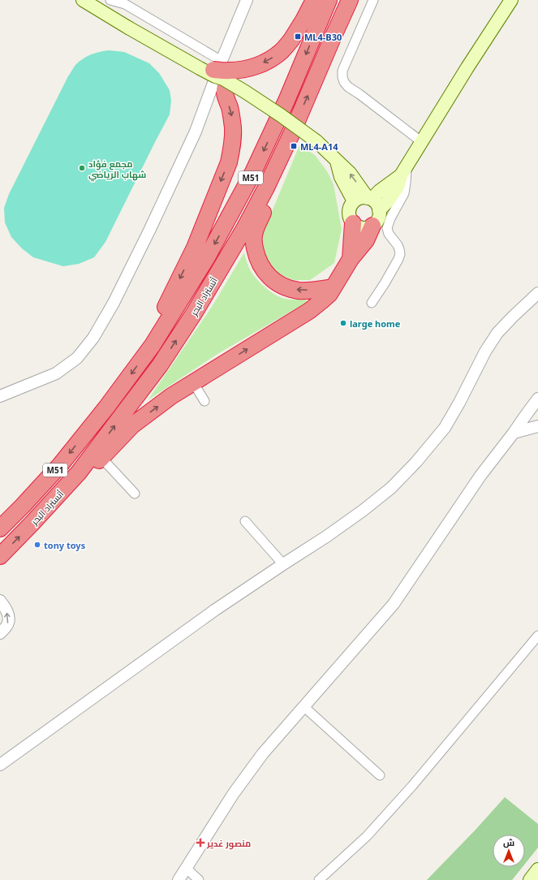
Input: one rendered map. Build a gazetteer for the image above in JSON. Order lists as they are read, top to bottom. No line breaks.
{"streets":{"highway":["M51","أتستراد البحر"]},"places":{"transit":["ML4-B30","ML4-A14"],"other":["مجمع فؤاد شهاب الرياضي","large home","tony toys"],"health":["منصور غدير"]},"north":"top"}
